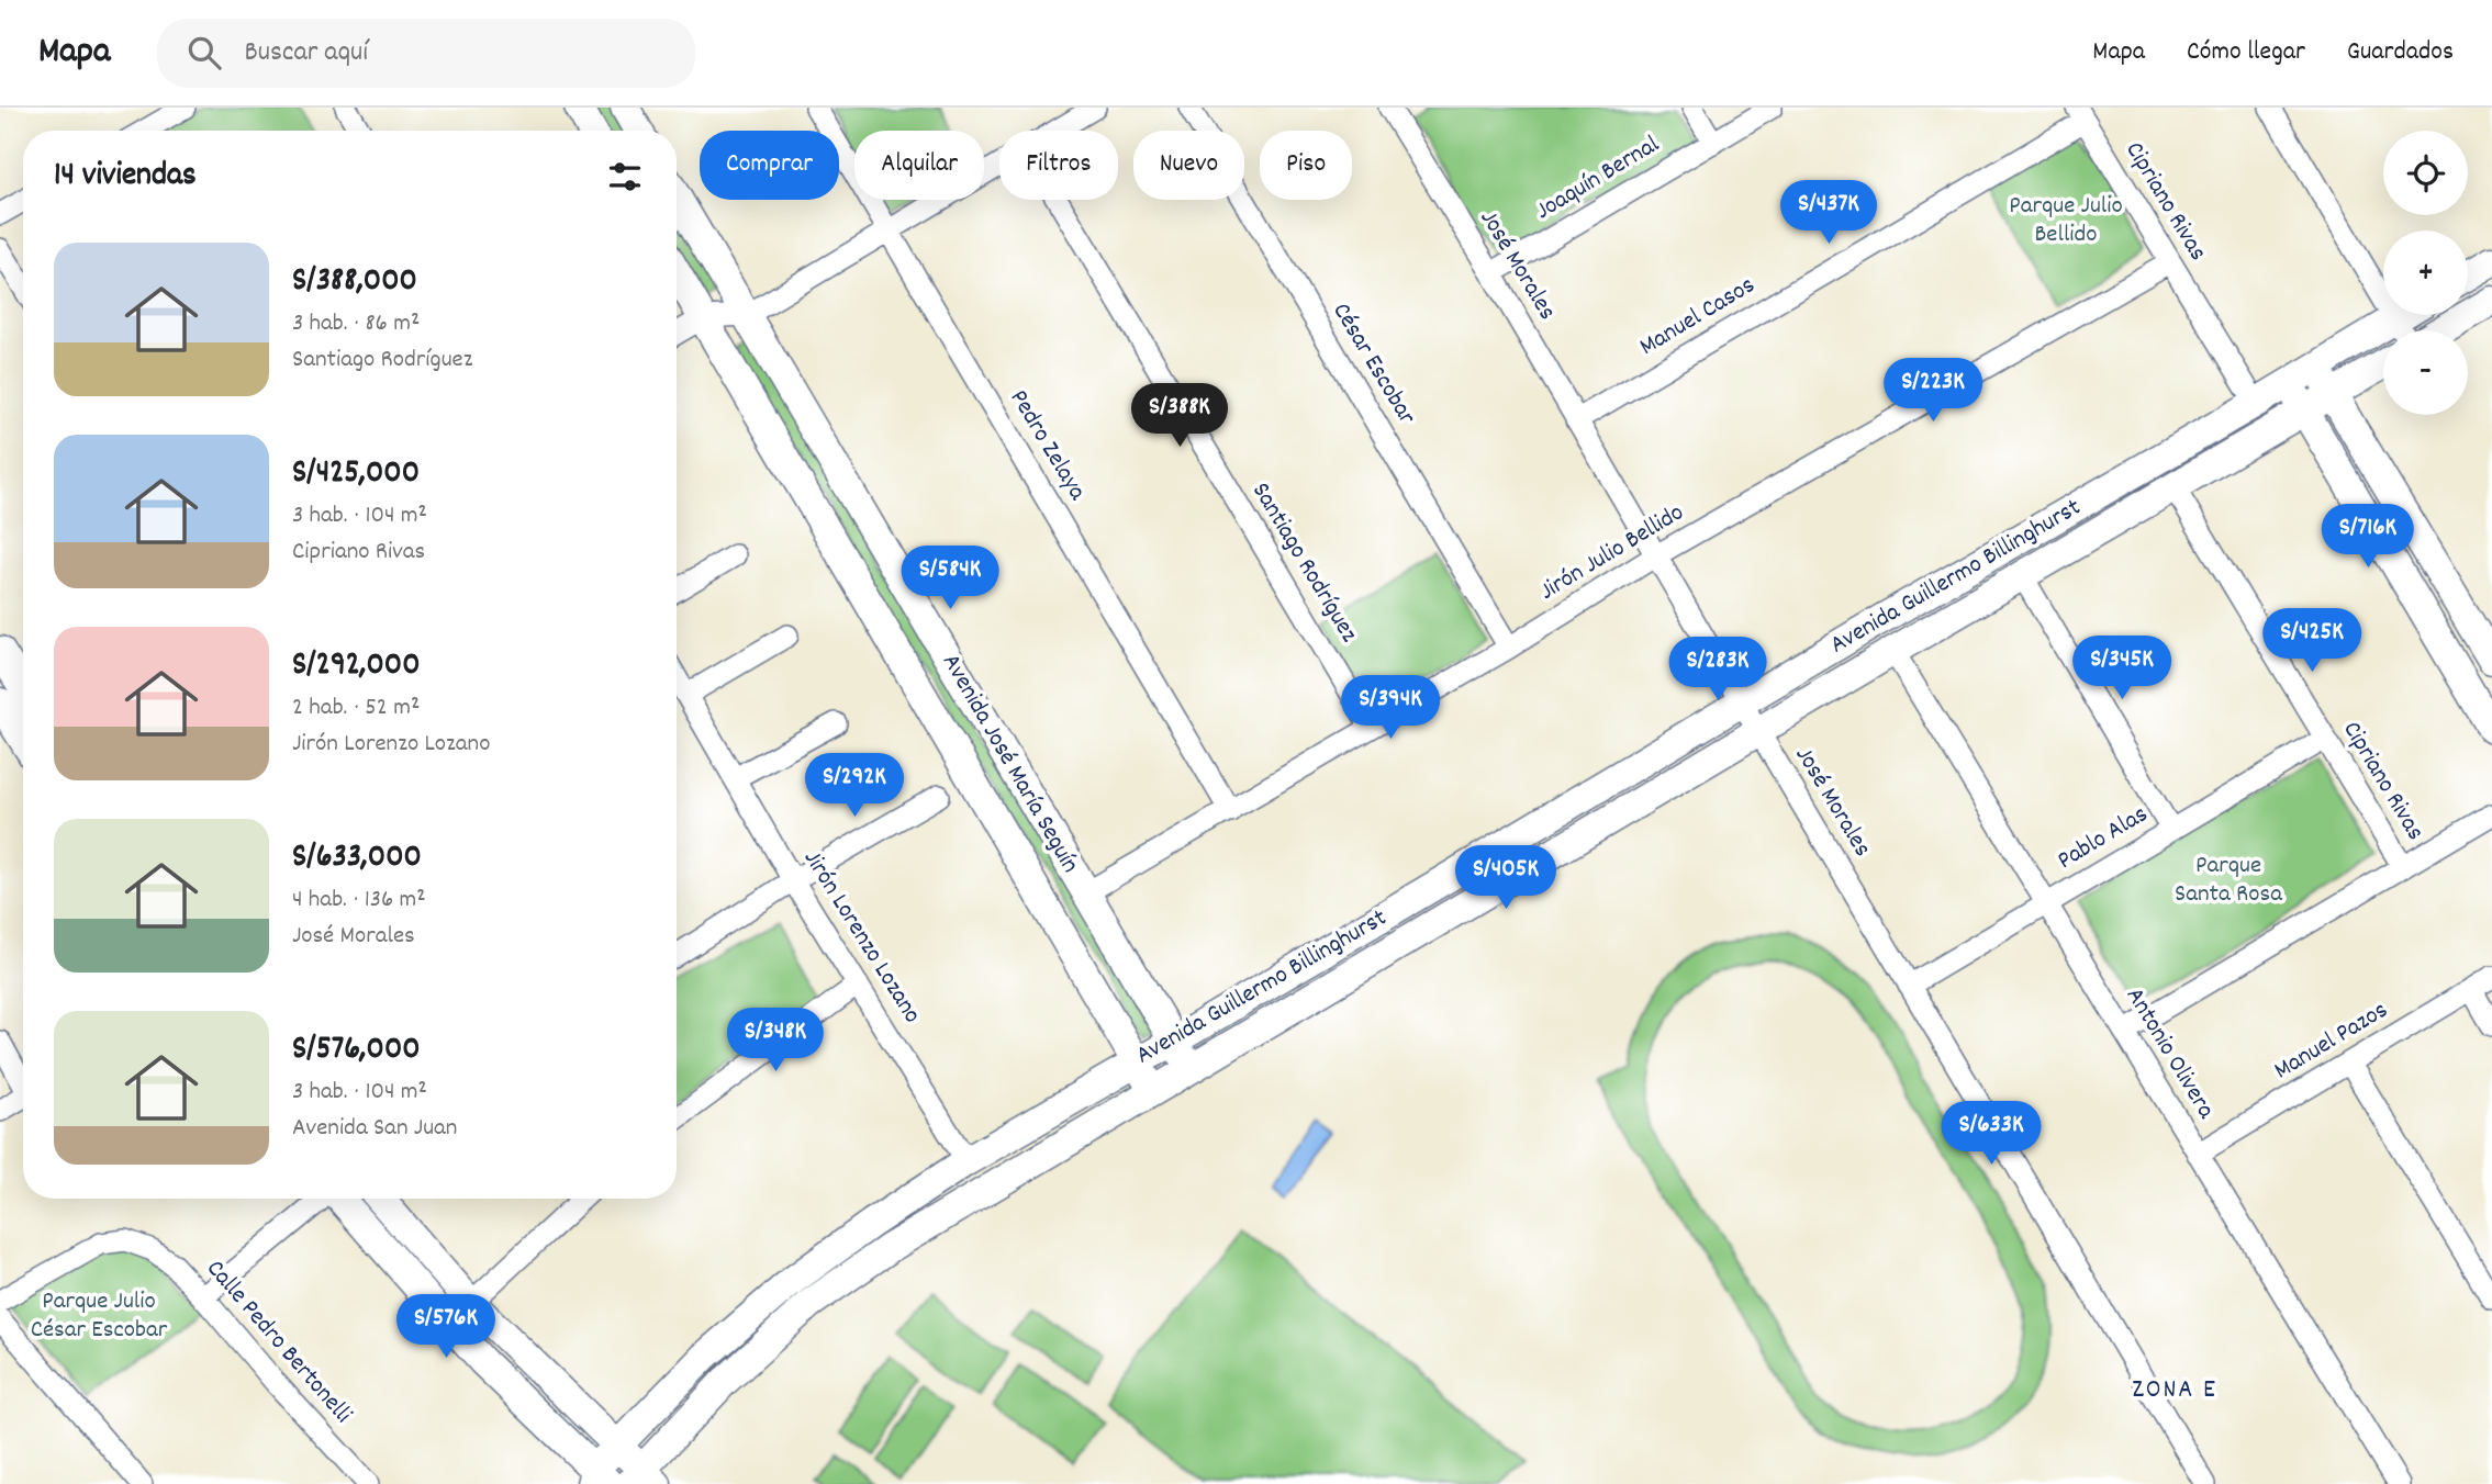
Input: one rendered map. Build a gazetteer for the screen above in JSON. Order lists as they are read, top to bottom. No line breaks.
{"streets":{"main road":["Avenida Guillermo Billinghurst","Avenida José María Seguín"],"street":["Joaquín Bernal","Cipriano Rivas","José Morales","Manuel Casos","César Escobar","Pedro Zelaya","Jirón Julio Bellido","Santiago Rodríguez","Pablo Alas","Jirón Lorenzo Lozano","Manuel Pazos","Antonio Olivera","Calle Pedro Bertonelli"]},"crossings":[["Joaquín Bernal","José Morales"],["Cipriano Rivas","Manuel Casos"],["Cipriano Rivas","Jirón Julio Bellido"],["Cipriano Rivas","Avenida Guillermo Billinghurst"],["Cipriano Rivas","Pablo Alas"],["José Morales","Manuel Casos"],["José Morales","Jirón Julio Bellido"],["José Morales","Avenida Guillermo Billinghurst"],["José Morales","Pablo Alas"],["César Escobar","Jirón Julio Bellido"],["Pedro Zelaya","Jirón Julio Bellido"],["Jirón Julio Bellido","Santiago Rodríguez"],["Jirón Julio Bellido","Avenida José María Seguín"],["Avenida Guillermo Billinghurst","Avenida José María Seguín"],["Avenida Guillermo Billinghurst","Jirón Lorenzo Lozano"],["Avenida Guillermo Billinghurst","Antonio Olivera"],["Pablo Alas","Antonio Olivera"],["Manuel Pazos","Antonio Olivera"]],"districts":["ZONA E"],"parks":["Parque Julio Bellido","Parque Santa Rosa","Parque Julio César Escobar"],"page":{"header":"Mapa","search":"Buscar aquí","nav":["Mapa","Cómo llegar","Guardados"],"map_buttons":["+","−"],"chip":["Comprar","Alquilar","Filtros","Nuevo","Piso"],"heading":"14 viviendas","price":["S/437K","S/223K","S/388K","S/716K","S/584K","S/425K","S/345K","S/283K","S/394K","S/292K","S/405K","S/348K","S/633K","S/576K"],"list":[{"name":"S/388,000","note":"3 hab. · 86 m² · Santiago Rodríguez"},{"name":"S/425,000","note":"3 hab. · 104 m² · Cipriano Rivas"},{"name":"S/292,000","note":"2 hab. · 52 m² · Jirón Lorenzo Lozano"},{"name":"S/633,000","note":"4 hab. · 136 m² · José Morales"},{"name":"S/576,000","note":"3 hab. · 104 m² · Avenida San Juan"}]}}
